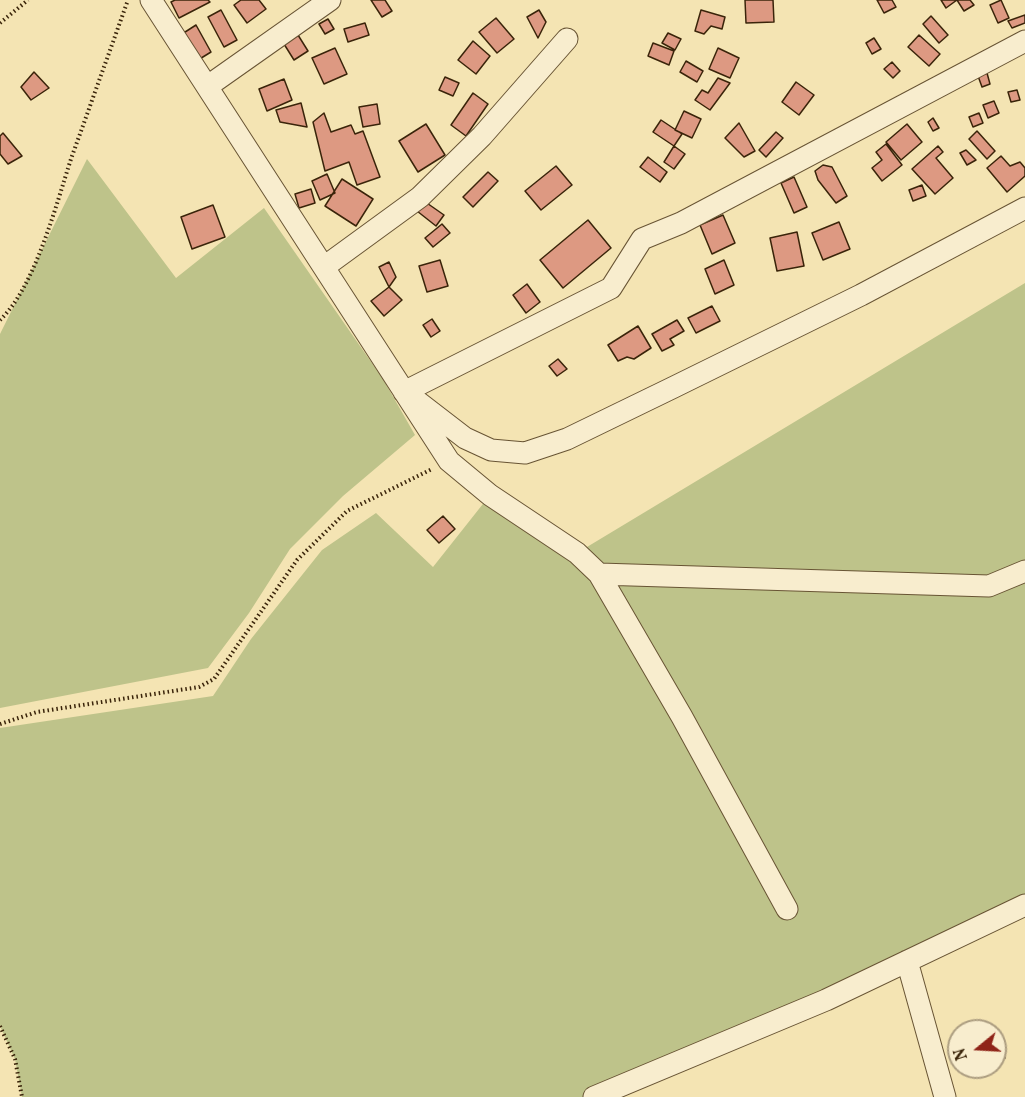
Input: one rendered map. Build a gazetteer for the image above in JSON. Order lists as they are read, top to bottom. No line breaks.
{"north":"left"}
